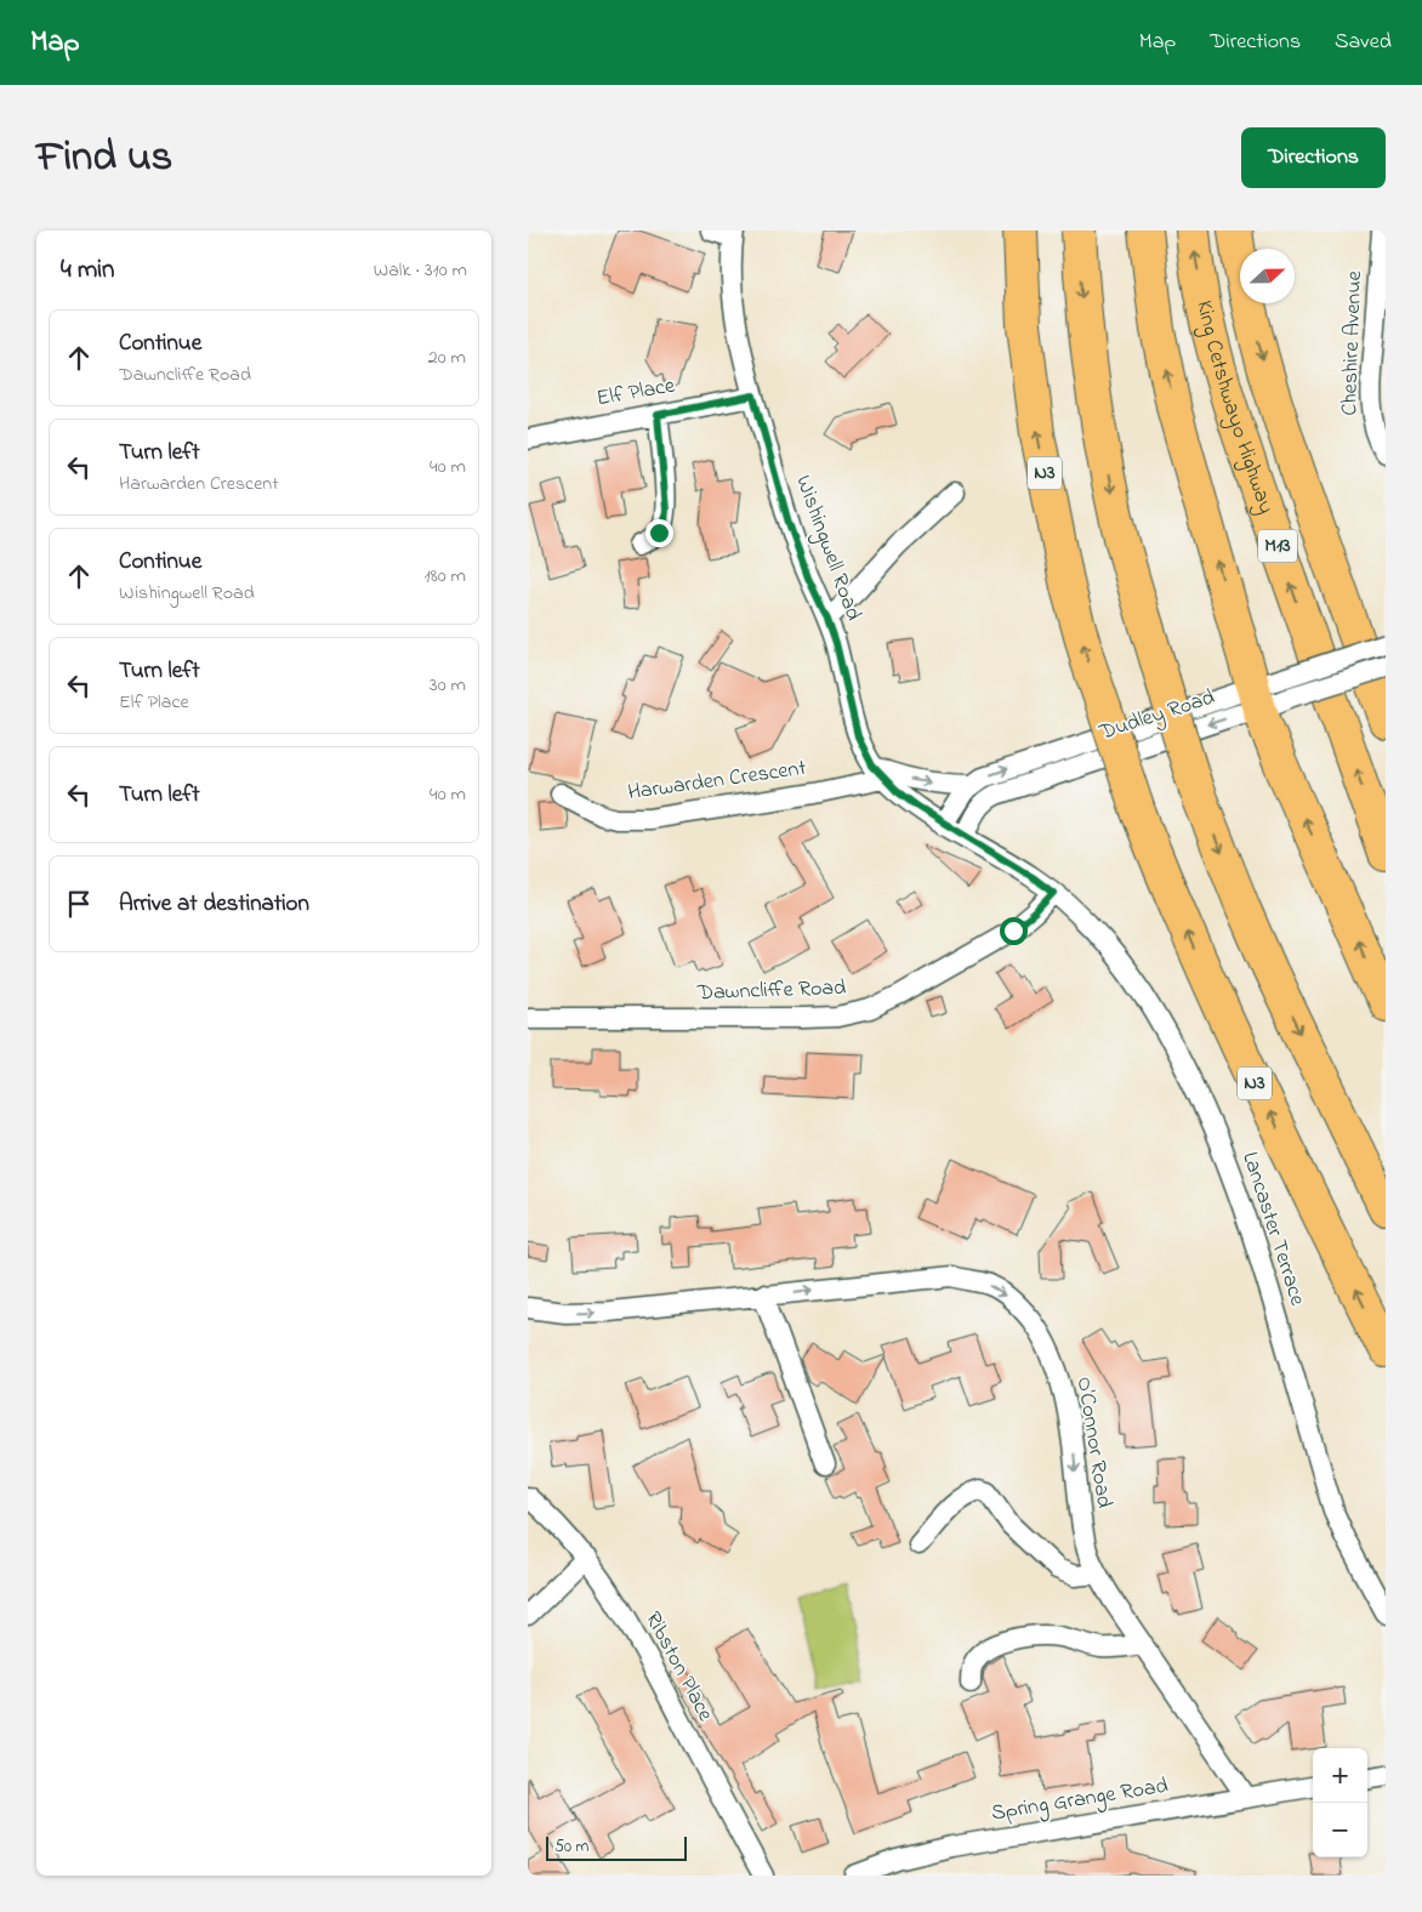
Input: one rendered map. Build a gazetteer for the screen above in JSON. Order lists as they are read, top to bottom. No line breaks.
{"streets":{"highway":["King Cetshwayo Highway","N3","M13"],"street":["Cheshire Avenue","Elf Place","Wishingwell Road","Dudley Road","Harwarden Crescent","Dawncliffe Road","Lancaster Terrace","O'Connor Road","Ribston Place","Spring Grange Road"]},"crossings":[["Elf Place","Wishingwell Road"],["Wishingwell Road","Dudley Road"],["Wishingwell Road","Harwarden Crescent"],["Dudley Road","Harwarden Crescent"],["Dawncliffe Road","Lancaster Terrace"],["O'Connor Road","Spring Grange Road"]],"one_way":["O'Connor Road"],"scale_bar":"50 m","north":"right","page":{"header":"Map","nav":["Map","Directions","Saved"],"title":"Find us","buttons":"Directions","heading":["4 min","Walk · 310 m"],"list":[["Continue","Dawncliffe Road","20 m"],["Turn left","Harwarden Crescent","40 m"],["Continue","Wishingwell Road","180 m"],["Turn left","Elf Place","30 m"],["Turn left","40 m"],"Arrive at destination"],"map_buttons":["+","−"],"scale":"50 m"}}
